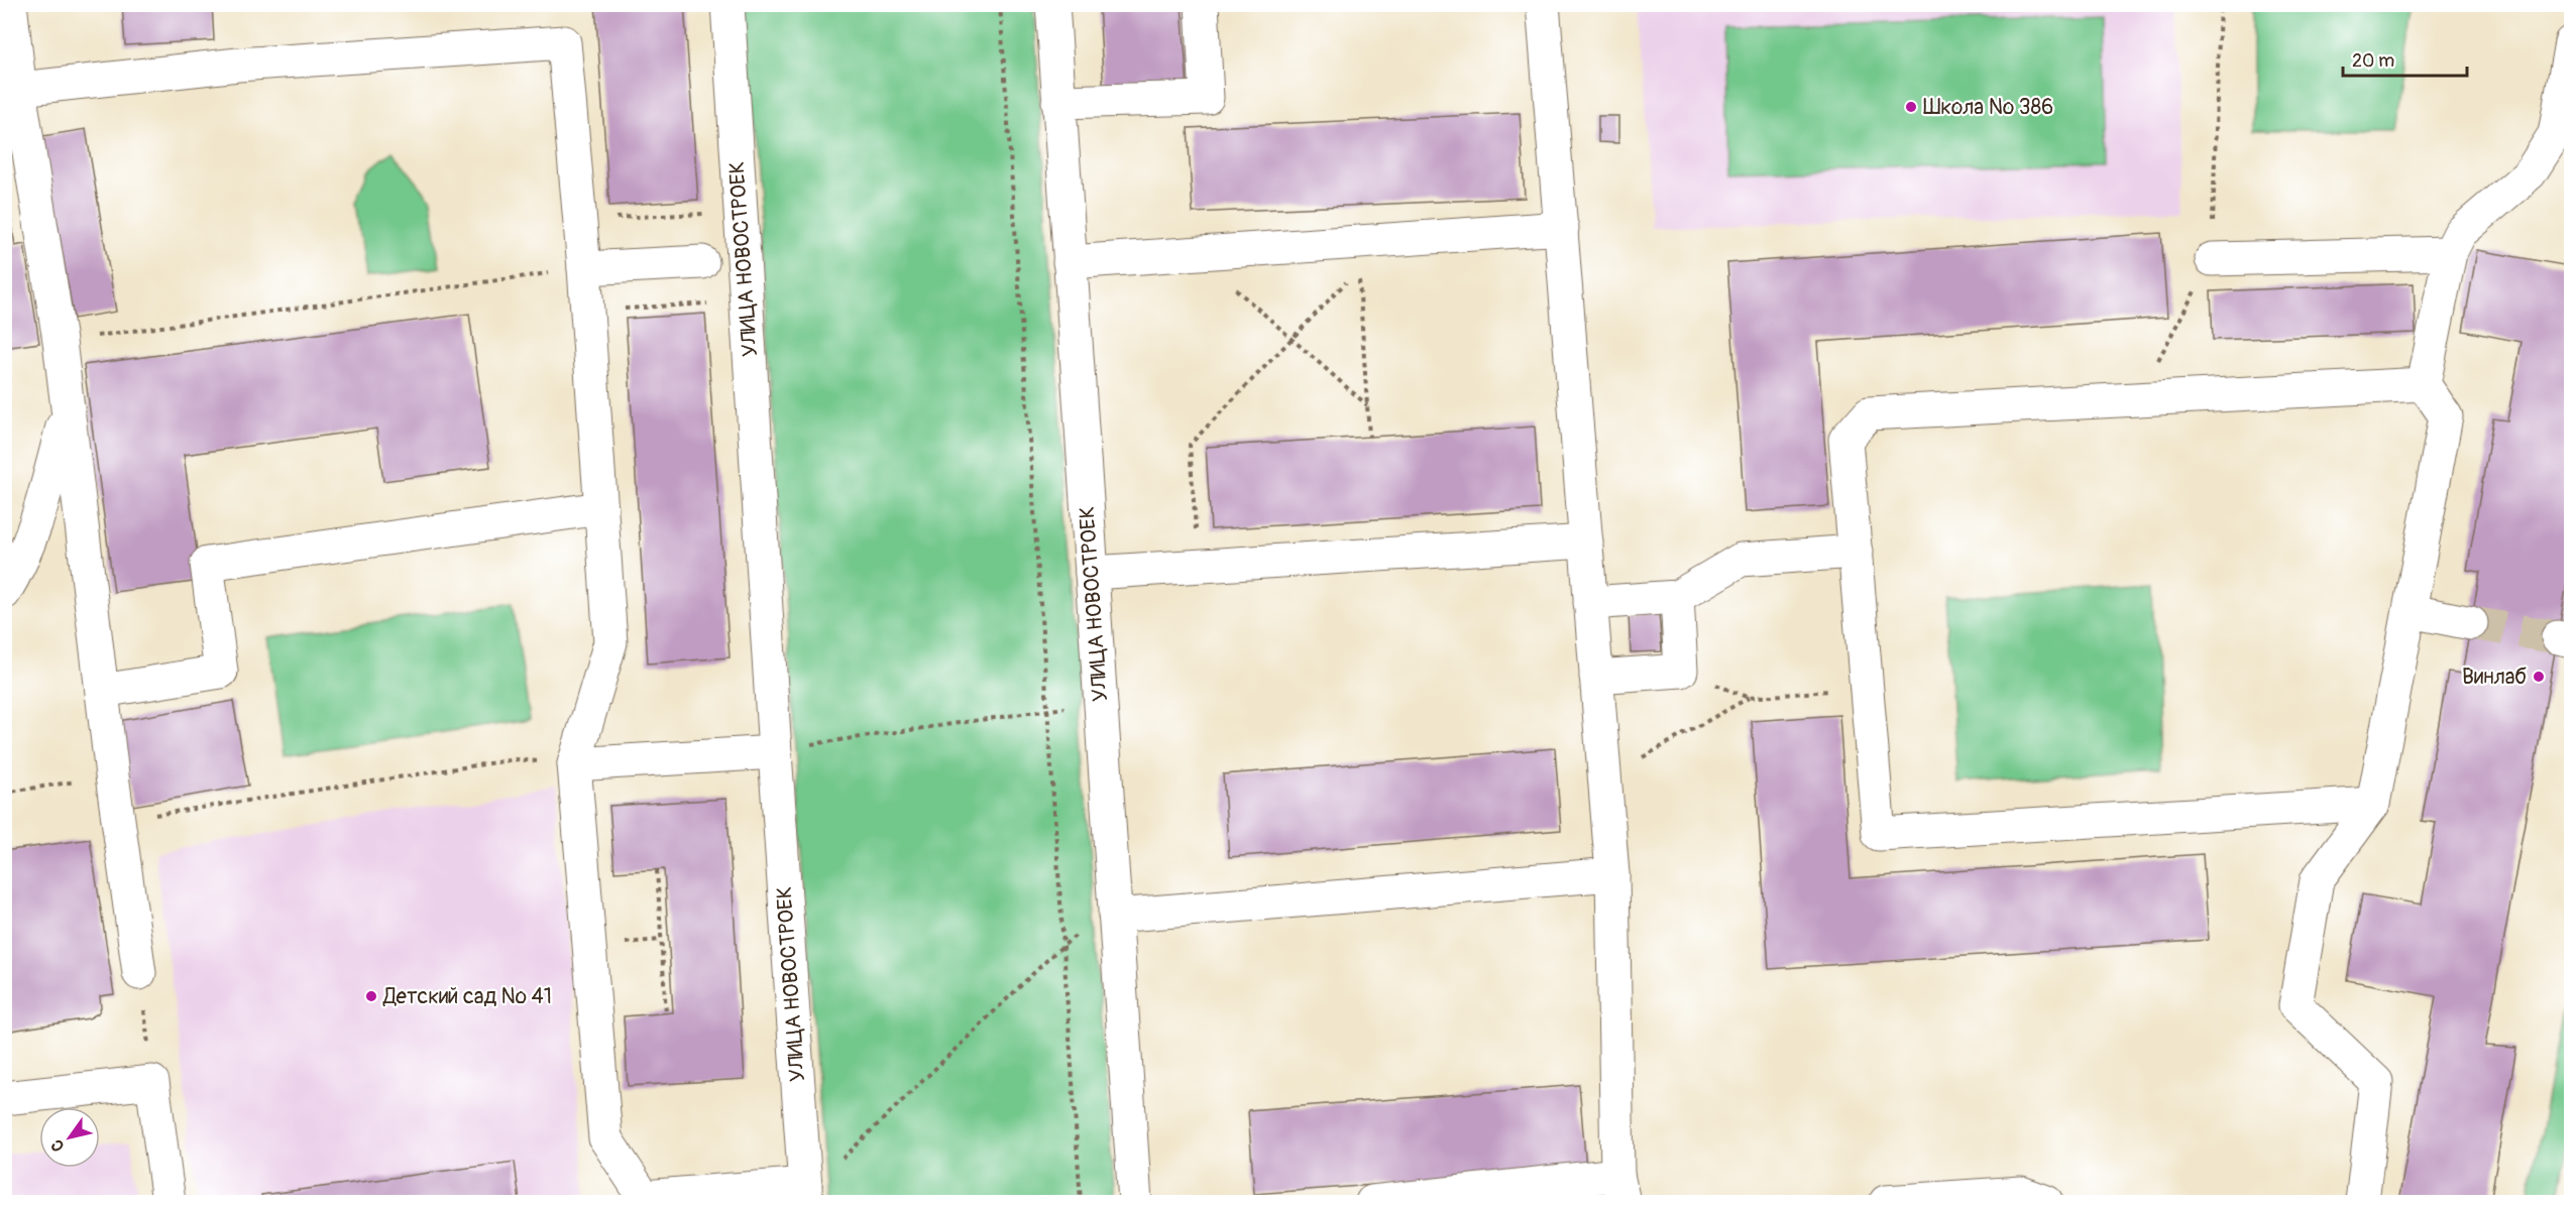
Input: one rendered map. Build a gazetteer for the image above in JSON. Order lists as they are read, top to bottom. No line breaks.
{"streets":{"street":["УЛИЦА НОВОСТРОЕК"]},"places":["Школа № 386","Винлаб","Детский сад № 41"],"scale_bar":"20 m","north":"bottom left"}
